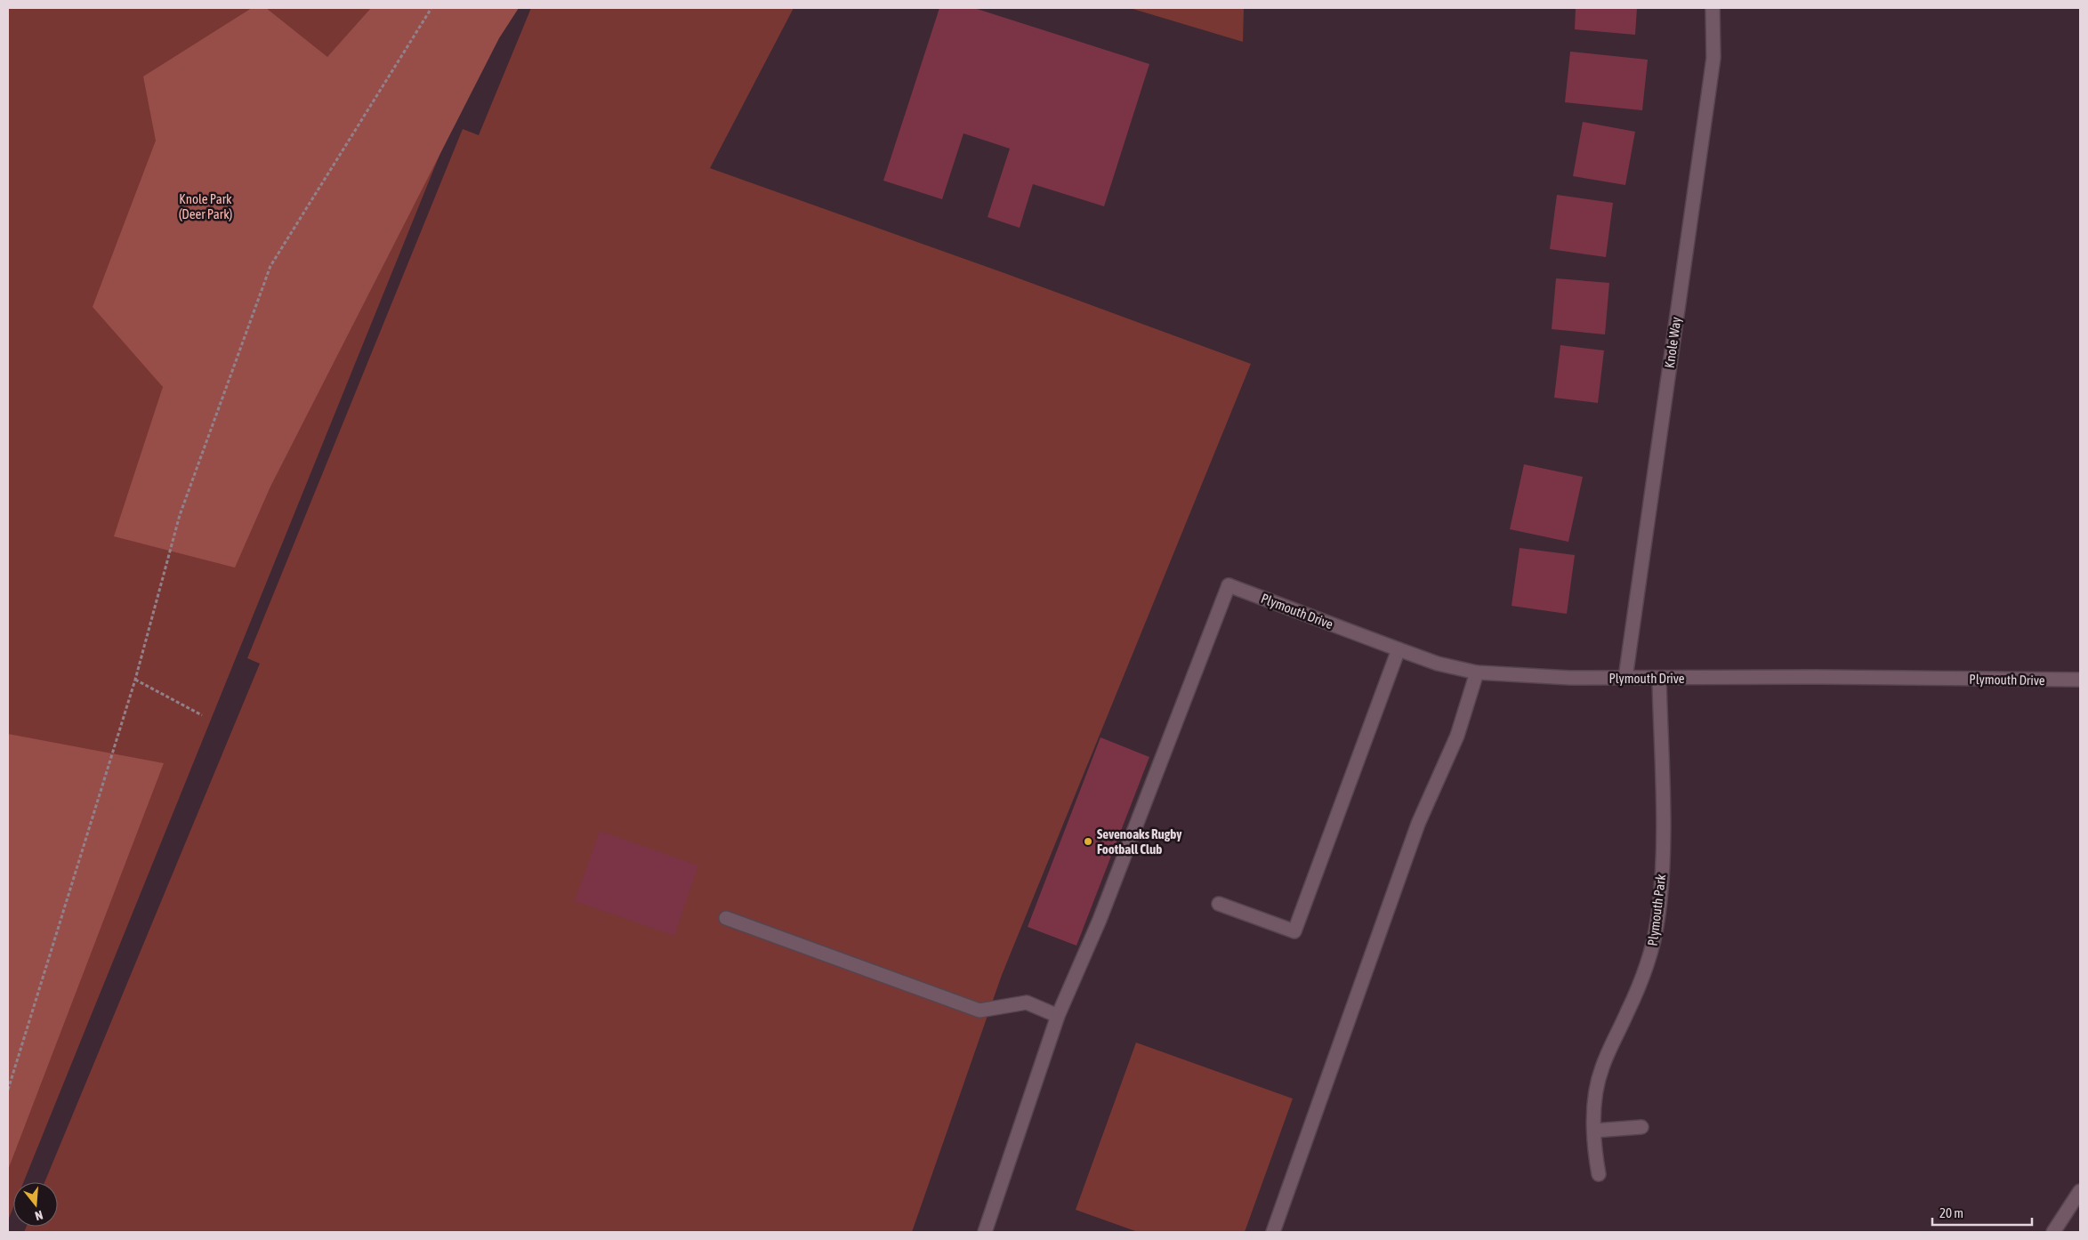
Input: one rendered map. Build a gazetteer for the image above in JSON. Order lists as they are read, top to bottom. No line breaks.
{"streets":{"street":["Knole Way","Plymouth Drive","Plymouth Park"]},"crossings":[["Knole Way","Plymouth Drive"],["Plymouth Drive","Plymouth Park"]],"parks":["Knole Park (Deer Park)"],"places":["Sevenoaks Rugby Football Club"],"scale_bar":"20 m","north":"bottom"}
